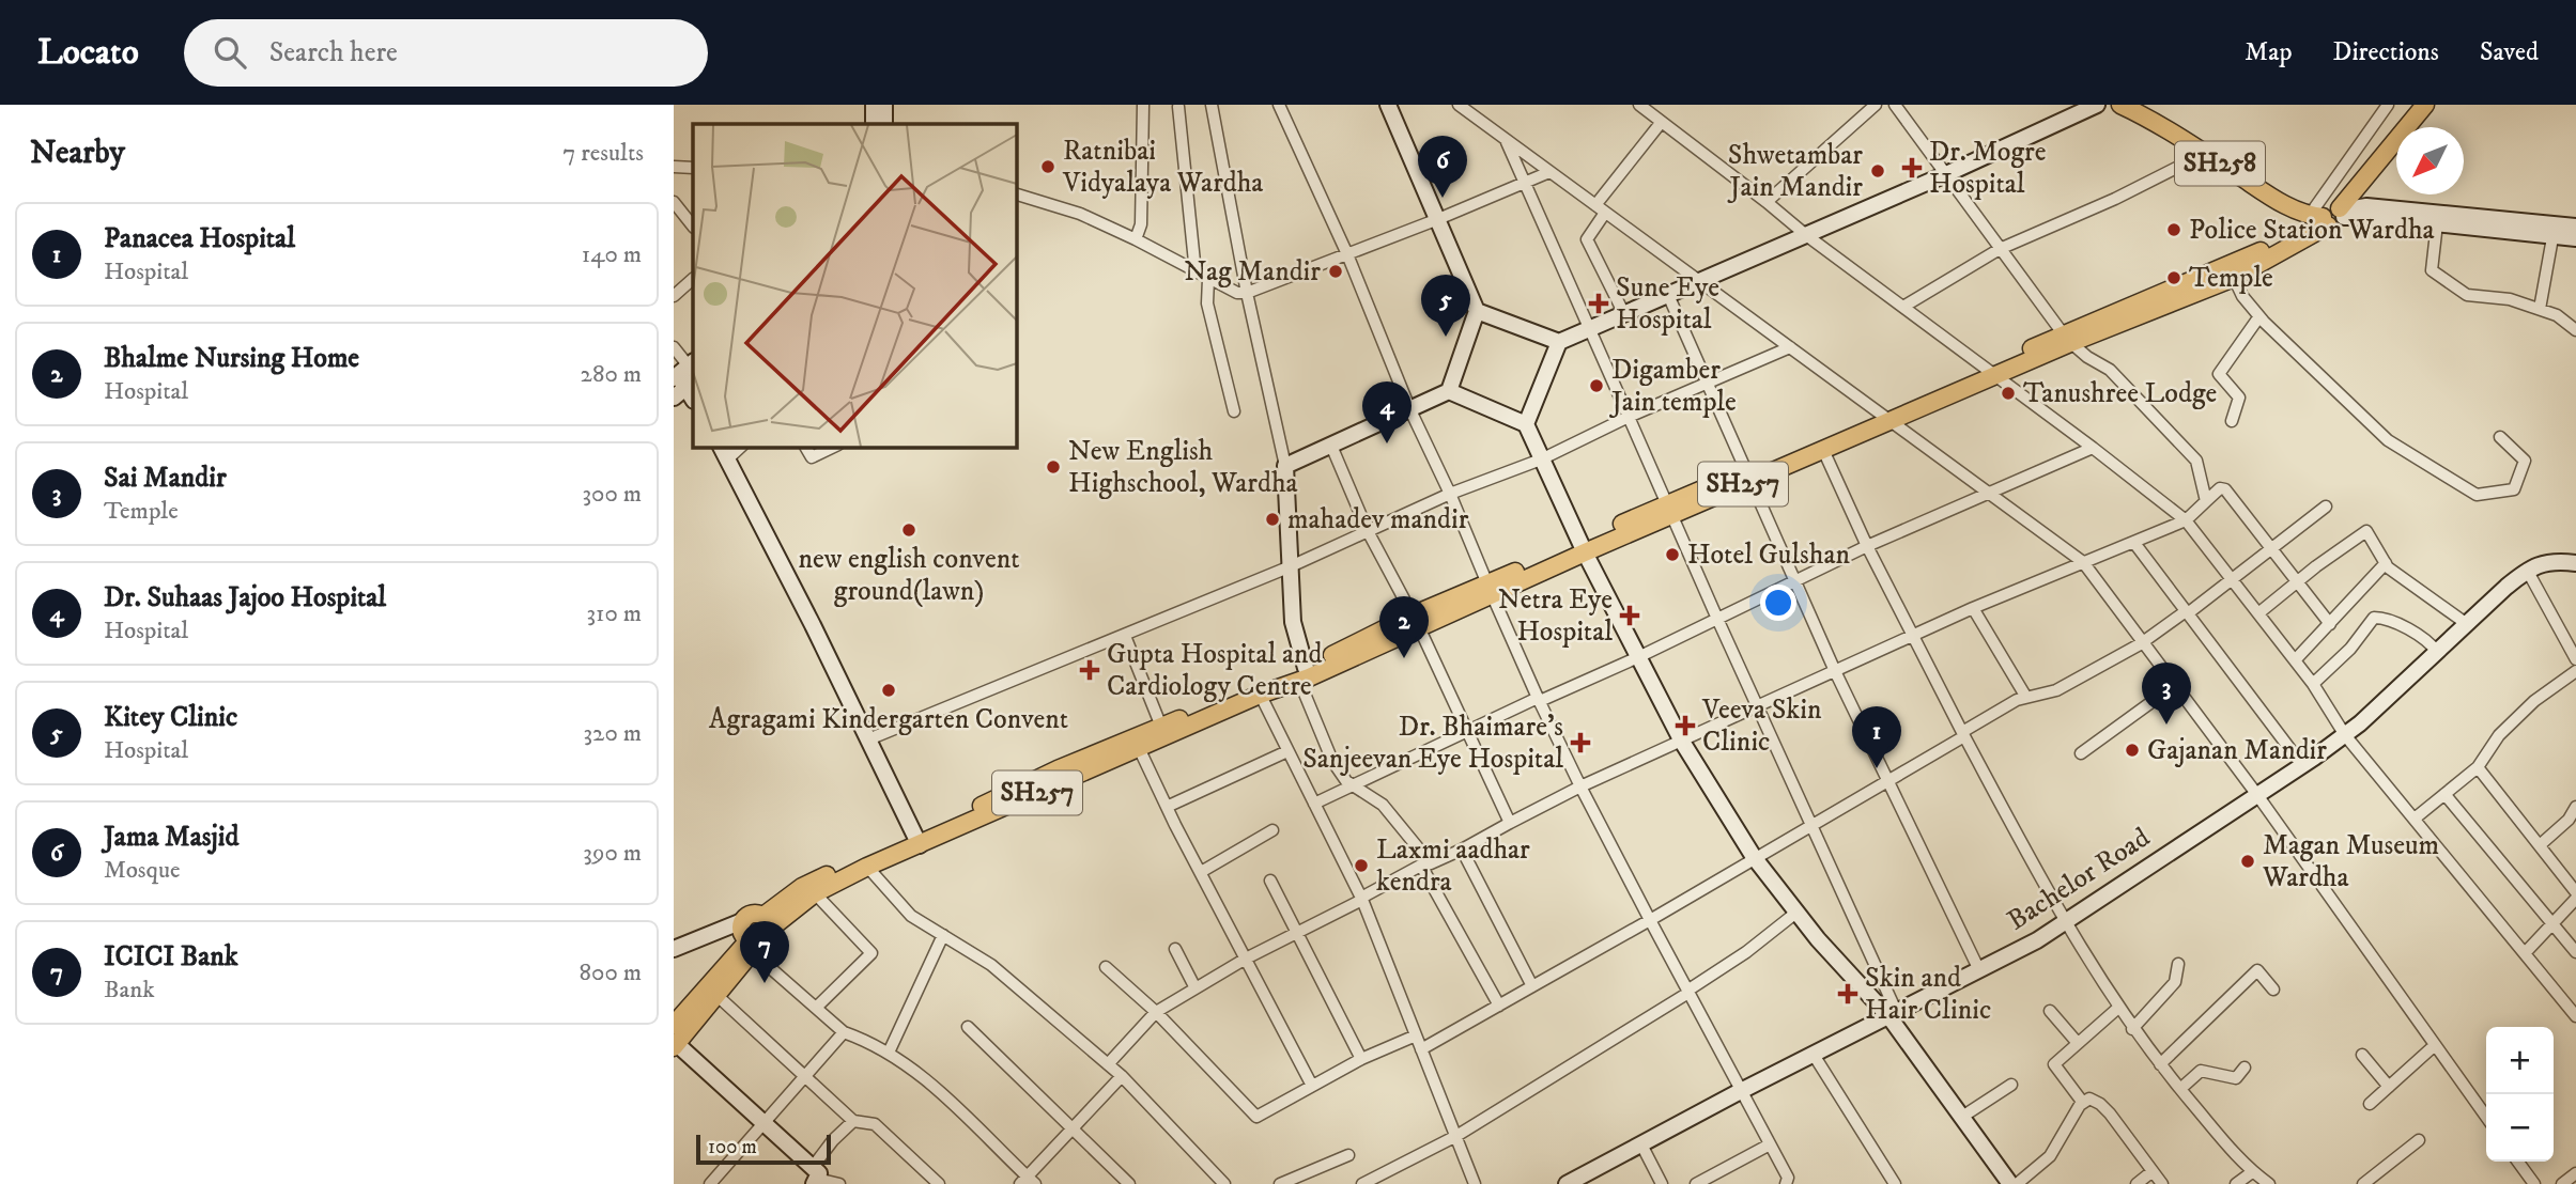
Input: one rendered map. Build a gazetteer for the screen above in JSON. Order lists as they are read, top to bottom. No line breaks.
{"streets":{"main road":["SH258","SH257"],"street":["Bachelor Road"]},"crossings":[["SH258","SH257"]],"places":{"other":["Ratnibai Vidyalaya Wardha","Shwetambar Jain Mandir","Police Station Wardha","Nag Mandir","Temple","Digamber Jain temple","Tanushree Lodge","New English Highschool, Wardha","mahadev mandir","new english convent ground(lawn)","Hotel Gulshan","Agragami Kindergarten Convent","Gajanan Mandir","Magan Museum Wardha","Laxmi aadhar kendra"],"health":["Dr. Mogre Hospital","Sune Eye Hospital","Netra Eye Hospital","Gupta Hospital and Cardiology Centre","Veeva Skin Clinic","Dr. Bhaimare's Sanjeevan Eye Hospital","Skin and Hair Clinic"]},"scale_bar":"100 m","north":"bottom left","page":{"header":"Locato","search":"Search here","nav":["Map","Directions","Saved"],"heading":["Nearby","7 results"],"pins":["6","5","4","2","3","1","7"],"list":[{"mark":"1","name":"Panacea Hospital","note":"Hospital","value":"140 m"},{"mark":"2","name":"Bhalme Nursing Home","note":"Hospital","value":"280 m"},{"mark":"3","name":"Sai Mandir","note":"Temple","value":"300 m"},{"mark":"4","name":"Dr. Suhaas Jajoo Hospital","note":"Hospital","value":"310 m"},{"mark":"5","name":"Kitey Clinic","note":"Hospital","value":"320 m"},{"mark":"6","name":"Jama Masjid","note":"Mosque","value":"390 m"},{"mark":"7","name":"ICICI Bank","note":"Bank","value":"800 m"}],"map_buttons":["+","−"],"scale":"100 m"}}
